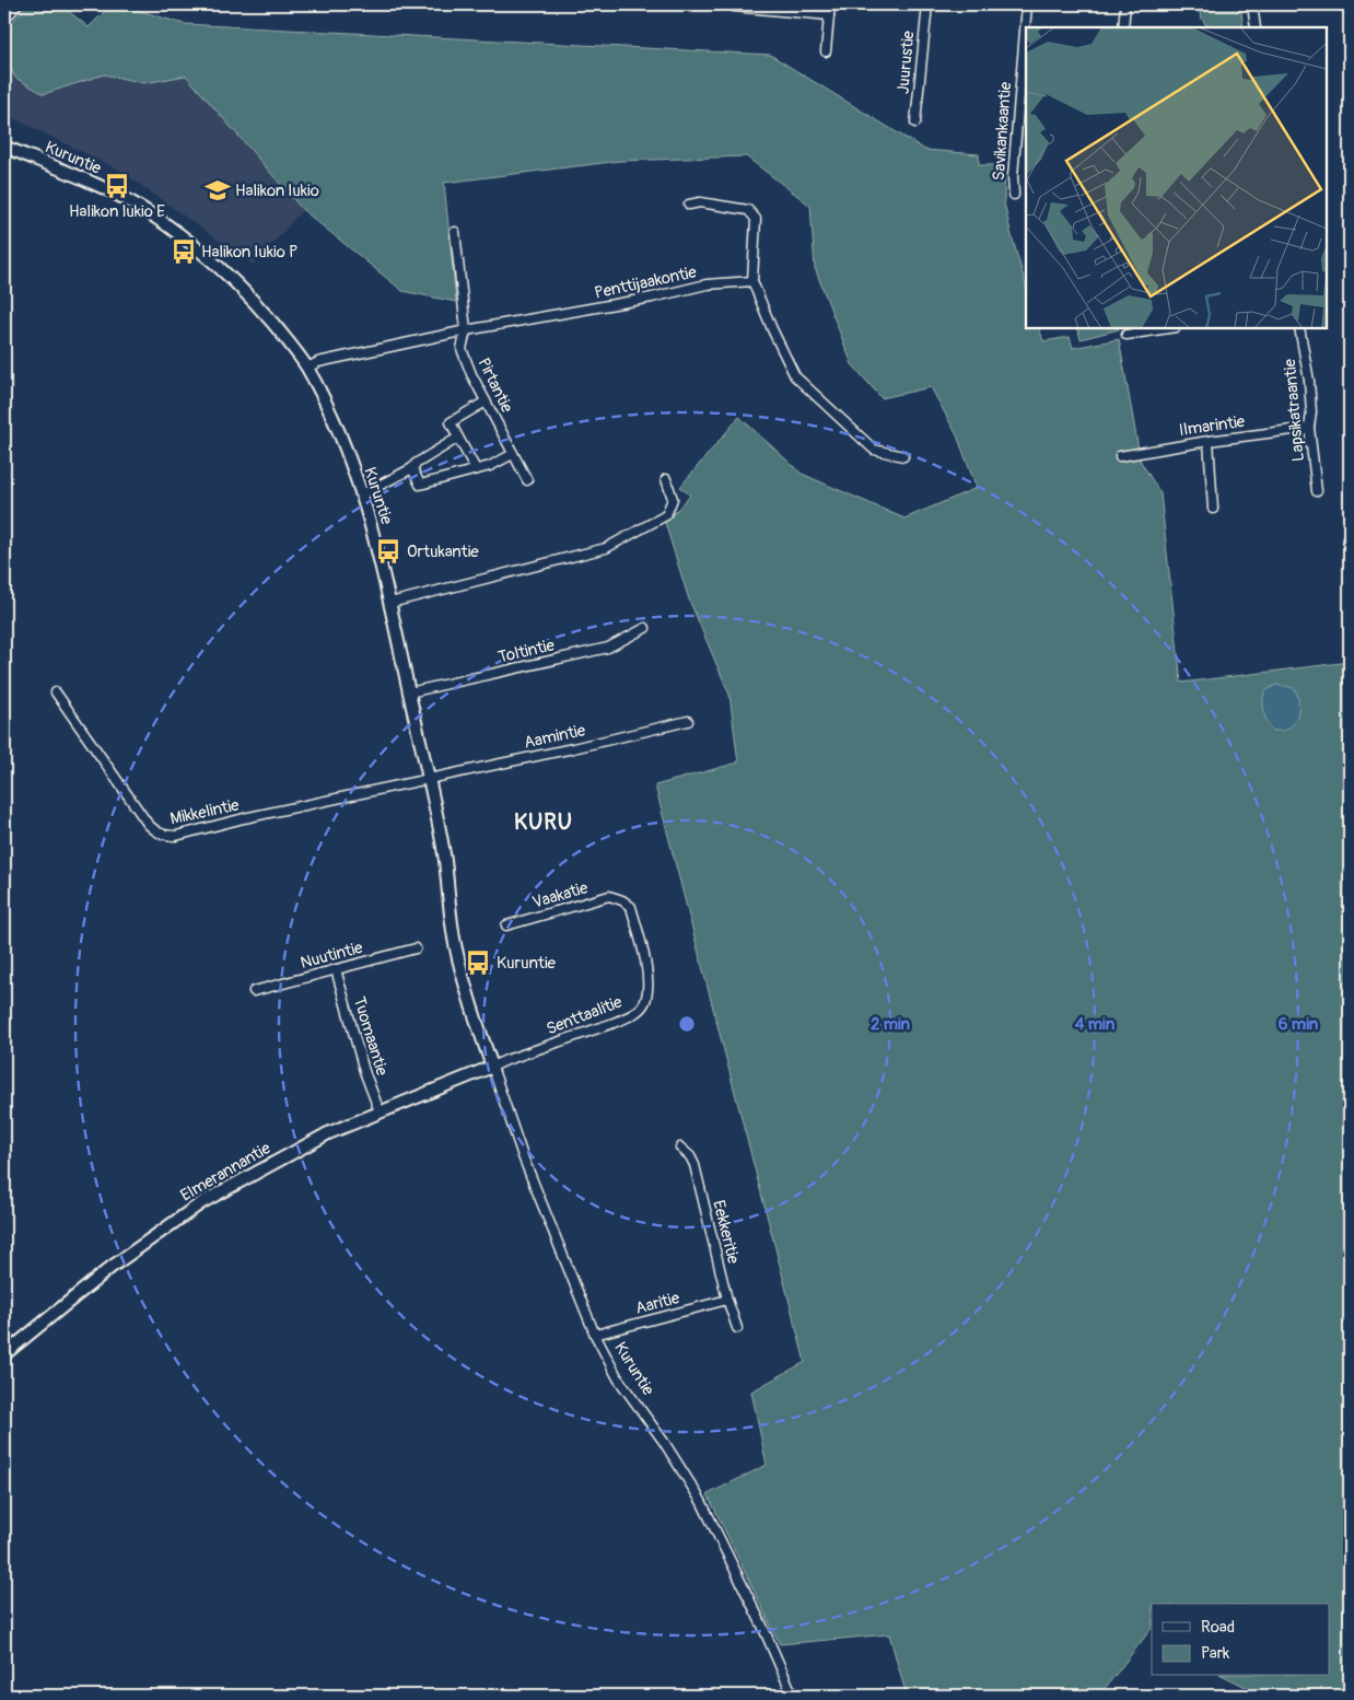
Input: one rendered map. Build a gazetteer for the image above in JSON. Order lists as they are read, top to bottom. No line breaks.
{"streets":{"street":["Juurustie","Savikankaantie","Kuruntie","Penttijaakontie","Pirtantie","Lapsikatraantie","Ilmarintie","Toltintie","Aamintie","Mikkelintie","Vaakatie","Nuutintie","Senttaalitie","Tuomaantie","Elmerannantie","Eekkeritie","Aaritie"]},"crossings":[["Kuruntie","Penttijaakontie"],["Kuruntie","Toltintie"],["Kuruntie","Aamintie"],["Kuruntie","Mikkelintie"],["Kuruntie","Senttaalitie"],["Kuruntie","Elmerannantie"],["Kuruntie","Aaritie"],["Penttijaakontie","Pirtantie"],["Lapsikatraantie","Ilmarintie"],["Aamintie","Mikkelintie"],["Vaakatie","Senttaalitie"],["Nuutintie","Tuomaantie"],["Senttaalitie","Elmerannantie"],["Tuomaantie","Elmerannantie"],["Eekkeritie","Aaritie"]],"districts":["KURU"],"places":{"bus stop":["Halikon lukio E","Halikon lukio P","Ortukantie","Kuruntie"],"school or university":["Halikon lukio"]},"legend":["Road","Park"],"rings":["2 min","4 min","6 min"]}
